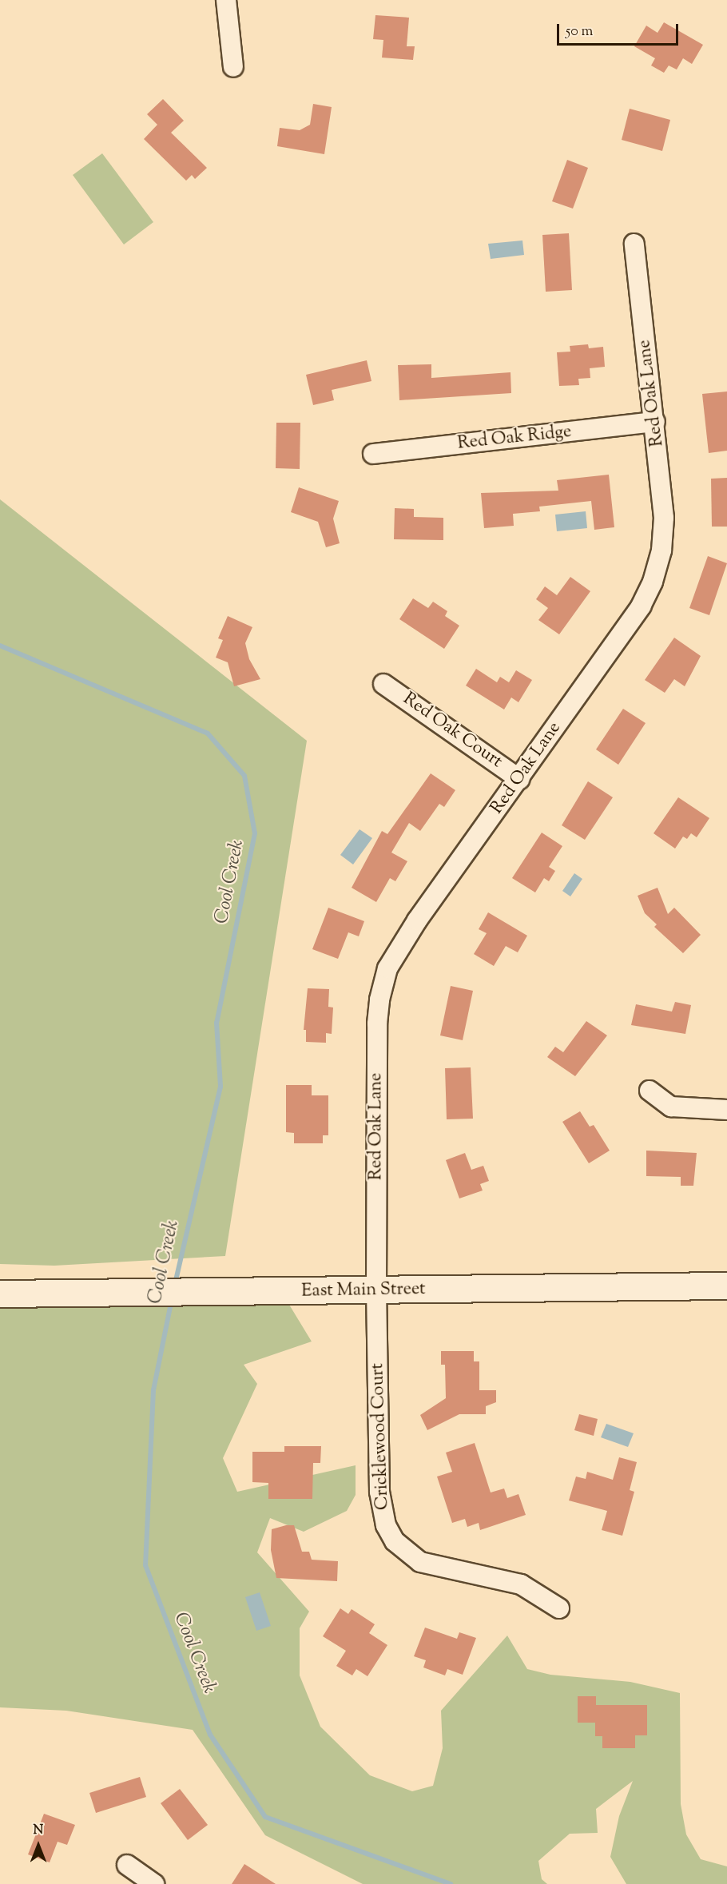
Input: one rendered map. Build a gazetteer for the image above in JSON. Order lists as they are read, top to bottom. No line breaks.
{"streets":{"main road":["East Main Street"],"street":["Red Oak Lane","Red Oak Ridge","Red Oak Court","Cricklewood Court"]},"crossings":[["Red Oak Lane","Red Oak Ridge"],["Red Oak Lane","Red Oak Court"],["Red Oak Lane","East Main Street"],["Red Oak Lane","Cricklewood Court"],["East Main Street","Cricklewood Court"]],"water":["Cool Creek"],"scale_bar":"50 m","north":"top"}
